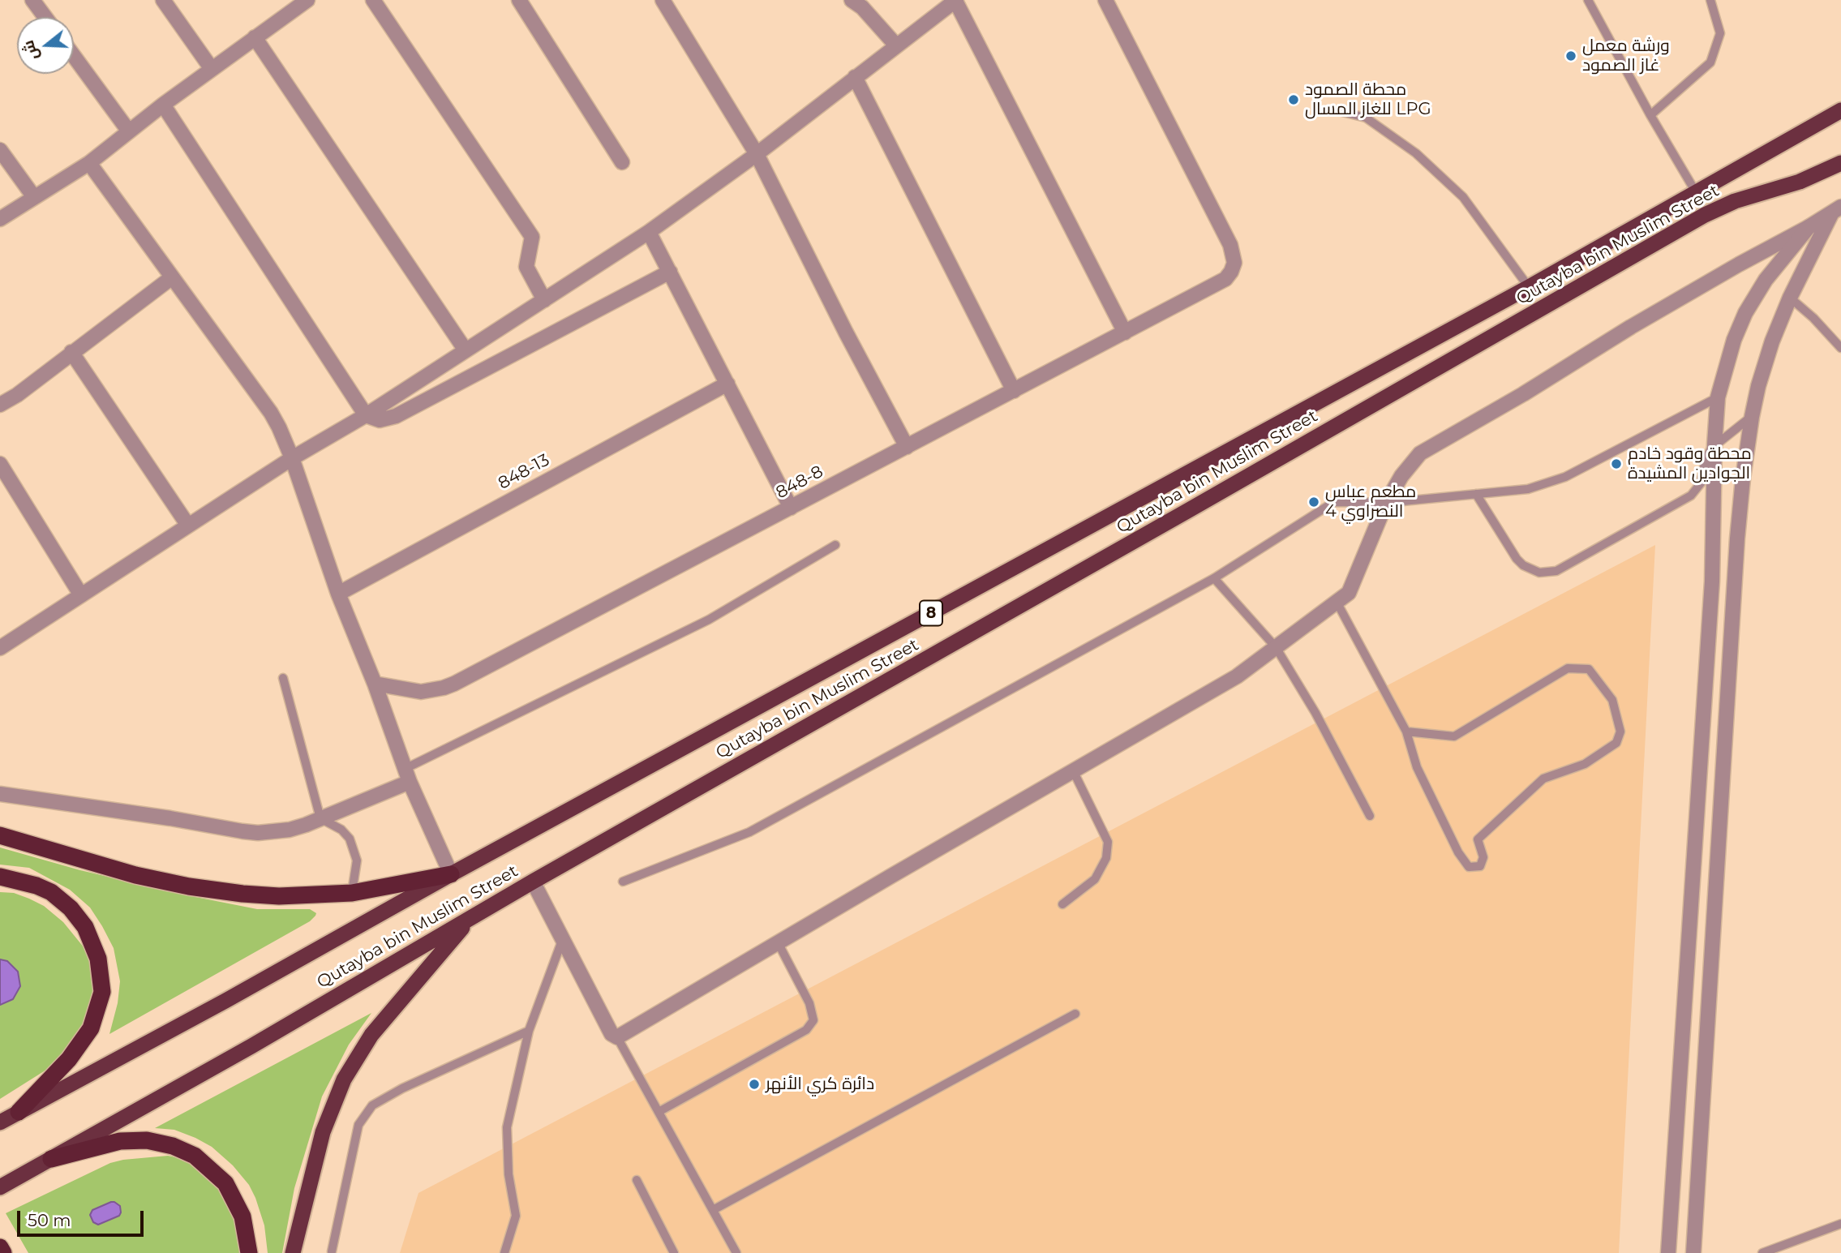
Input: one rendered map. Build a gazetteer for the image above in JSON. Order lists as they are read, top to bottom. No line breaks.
{"streets":{"highway":["Qutayba bin Muslim Street","8"],"street":["848-13","848-8"]},"places":["ورشة معمل غاز الصمود","محطة الصمود للغاز المسال LPG","محطة وقود خادم الجوادين المشيدة","مطعم عباس النصراوي 4","دائرة كري الأنهر"],"scale_bar":"50 m","north":"left"}
